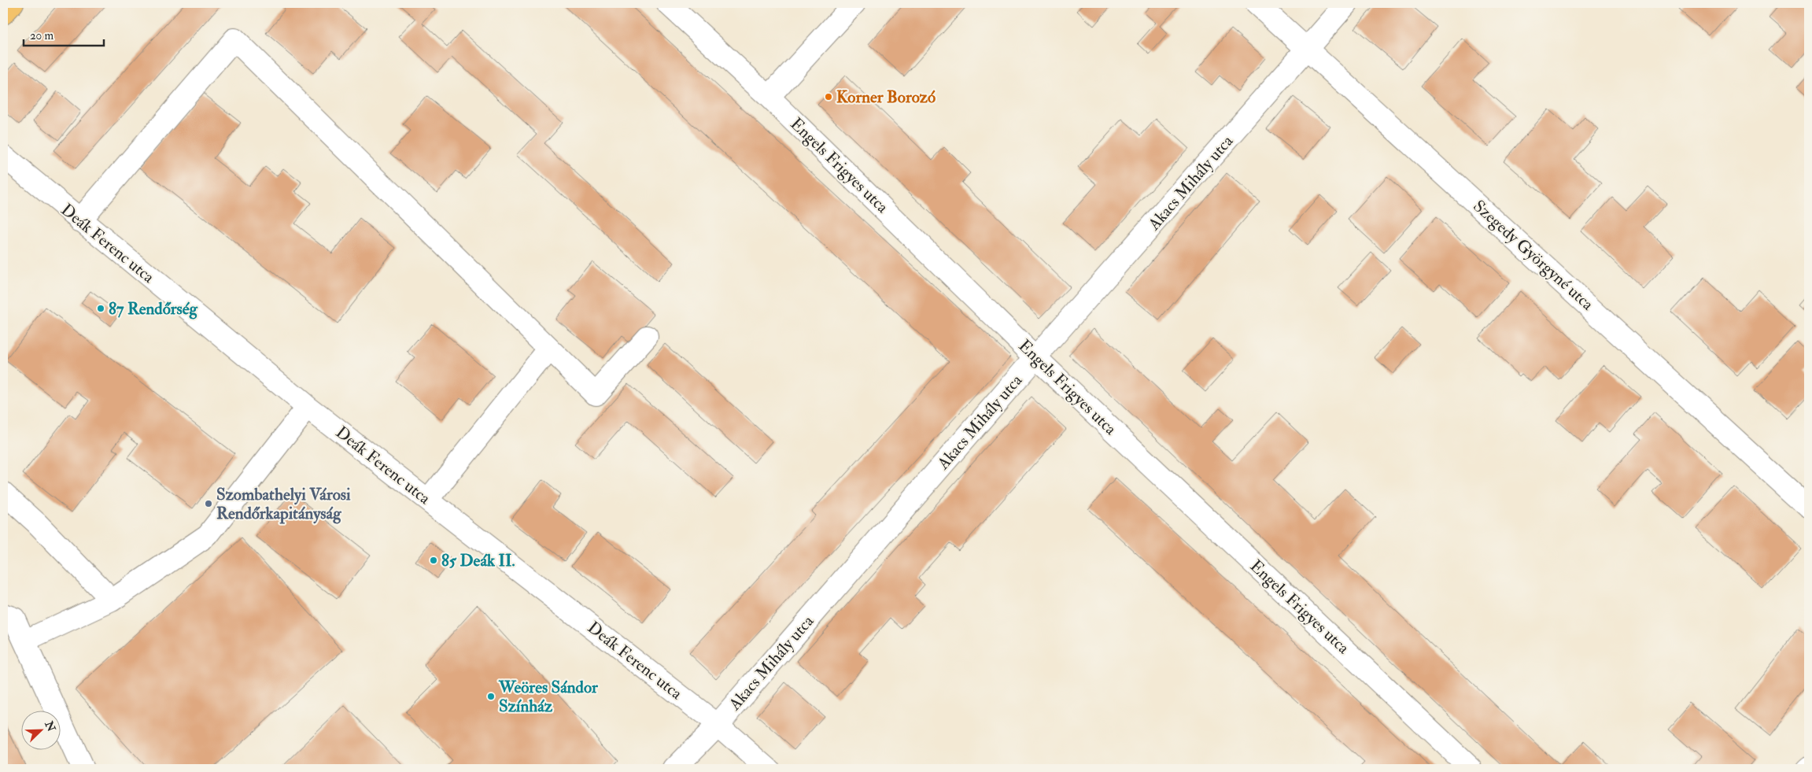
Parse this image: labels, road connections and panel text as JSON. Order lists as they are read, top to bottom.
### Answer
{
  "streets": {
    "street": [
      "Engels Frigyes utca",
      "Akacs Mihály utca",
      "Deák Ferenc utca",
      "Szegedy Györgyné utca"
    ]
  },
  "crossings": [
    ["Engels Frigyes utca", "Akacs Mihály utca"],
    ["Akacs Mihály utca", "Deák Ferenc utca"],
    ["Akacs Mihály utca", "Szegedy Györgyné utca"]
  ],
  "places": [
    "Korner Borozó",
    "87 Rendőrség",
    "Szombathelyi Városi Rendőrkapitányság",
    "85 Deák II.",
    "Weöres Sándor Színház"
  ],
  "scale_bar": "20 m",
  "north": "top right"
}
